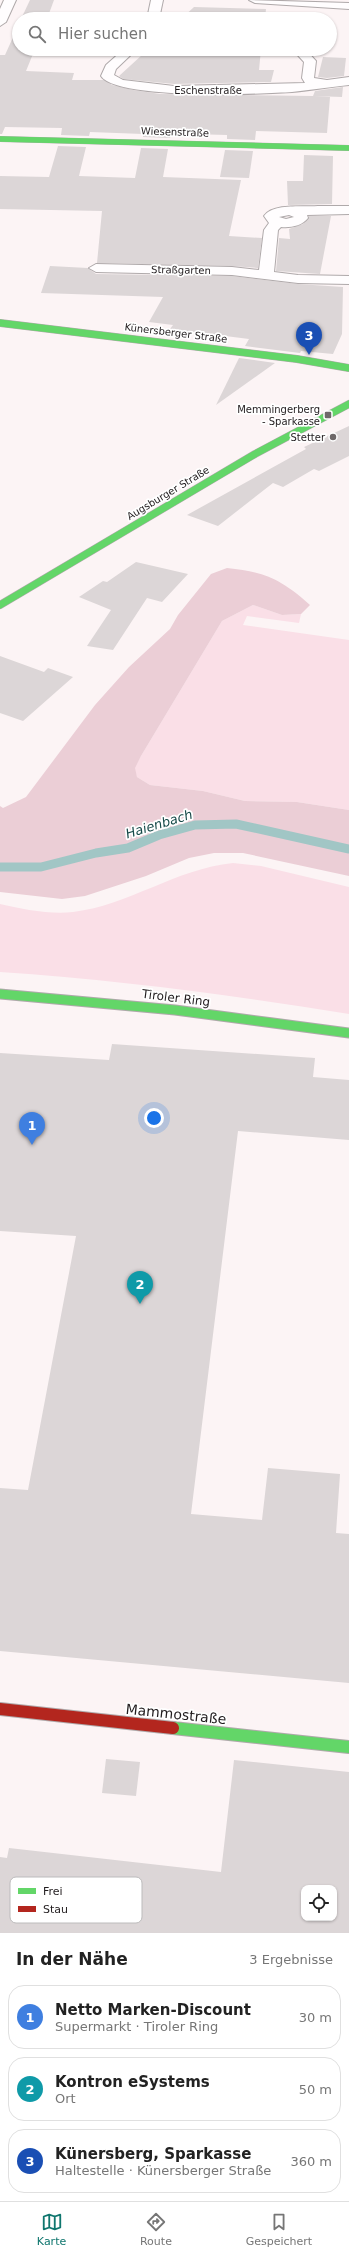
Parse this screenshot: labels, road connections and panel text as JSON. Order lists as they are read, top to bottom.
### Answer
{
  "streets": {
    "street": [
      "Eschenstraße",
      "Wiesenstraße",
      "Straßgarten",
      "Künersberger Straße",
      "Augsburger Straße",
      "Tiroler Ring",
      "Mammostraße"
    ]
  },
  "water": ["Haienbach"],
  "places": {
    "transit": ["Memmingerberg - Sparkasse"],
    "other": ["Stetter"]
  },
  "legend": ["Frei", "Stau"],
  "page": {
    "search": "Hier suchen",
    "pins": ["3", "1", "2"],
    "heading": ["In der Nähe", "3 Ergebnisse"],
    "list": [
      {
        "mark": "1",
        "name": "Netto Marken-Discount",
        "note": "Supermarkt · Tiroler Ring",
        "value": "30 m"
      },
      {
        "mark": "2",
        "name": "Kontron eSystems",
        "note": "Ort",
        "value": "50 m"
      },
      {
        "mark": "3",
        "name": "Künersberg, Sparkasse",
        "note": "Haltestelle · Künersberger Straße",
        "value": "360 m"
      }
    ],
    "nav": ["Karte", "Route", "Gespeichert"]
  }
}
